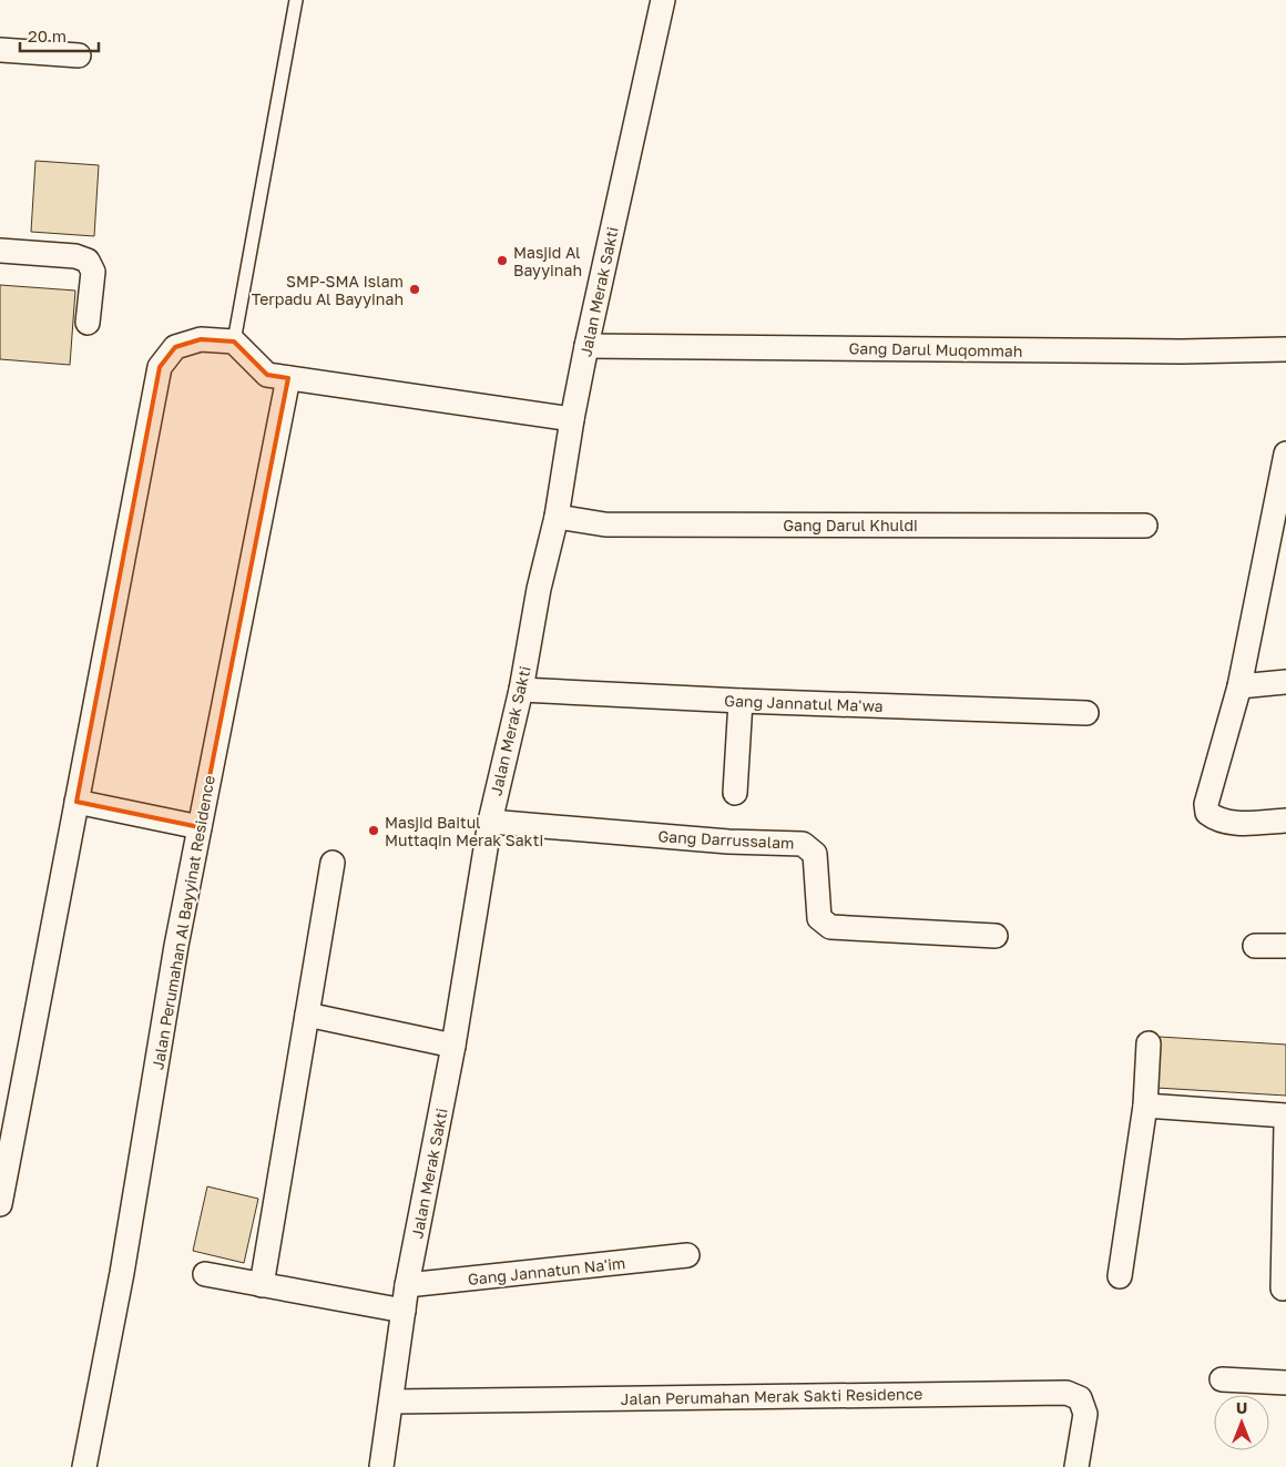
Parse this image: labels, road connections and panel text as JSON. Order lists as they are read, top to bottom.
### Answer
{
  "streets": {
    "street": [
      "Jalan Merak Sakti",
      "Gang Darul Muqommah",
      "Gang Darul Khuldi",
      "Gang Jannatul Ma'wa",
      "Gang Darrussalam",
      "Jalan Perumahan Al Bayyinat Residence",
      "Gang Jannatun Na'im",
      "Jalan Perumahan Merak Sakti Residence"
    ]
  },
  "crossings": [
    ["Jalan Merak Sakti", "Gang Darul Muqommah"],
    ["Jalan Merak Sakti", "Gang Darul Khuldi"],
    ["Jalan Merak Sakti", "Gang Jannatul Ma'wa"],
    ["Jalan Merak Sakti", "Gang Darrussalam"],
    ["Jalan Merak Sakti", "Gang Jannatun Na'im"],
    ["Jalan Merak Sakti", "Jalan Perumahan Merak Sakti Residence"]
  ],
  "places": ["Masjid Al Bayyinah", "SMP-SMA Islam Terpadu Al Bayyinah", "Masjid Baitul Muttaqin Merak Sakti"],
  "scale_bar": "20 m",
  "north": "top"
}
